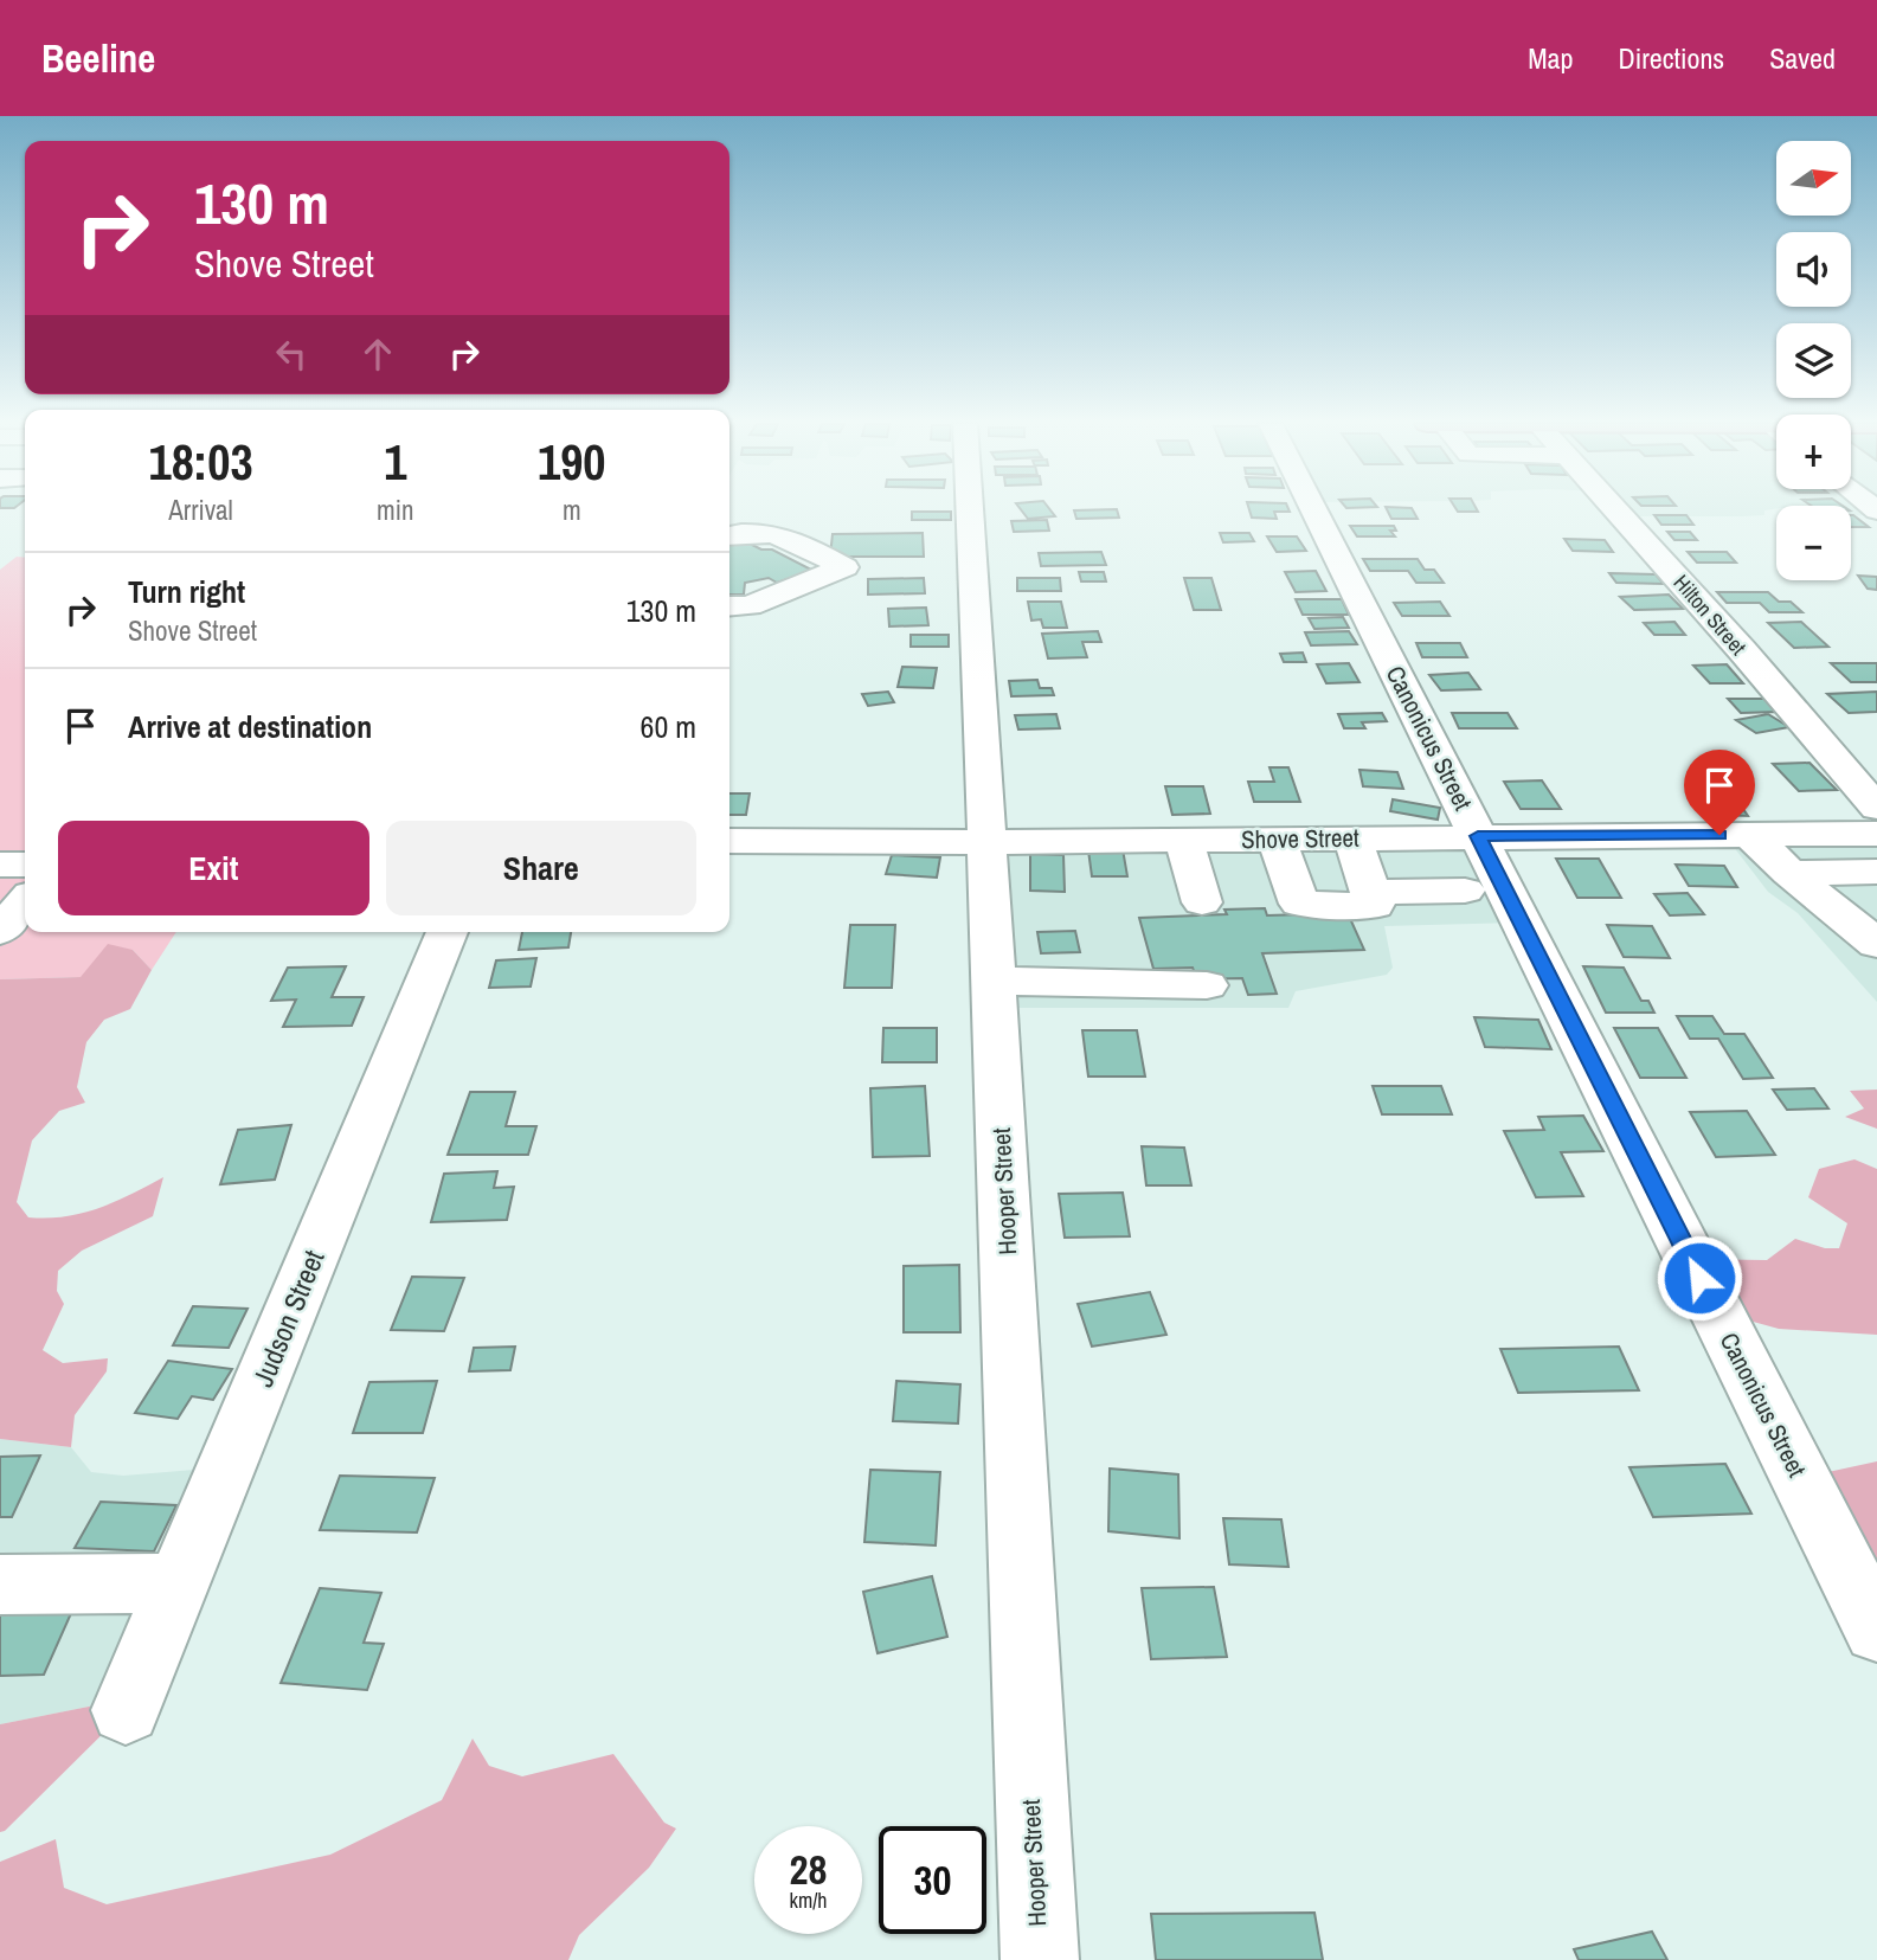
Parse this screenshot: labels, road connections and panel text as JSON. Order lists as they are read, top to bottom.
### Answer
{
  "streets": {
    "street": [
      "Hilton Street",
      "Canonicus Street",
      "Shove Street",
      "Hooper Street",
      "Judson Street"
    ]
  },
  "crossings": [
    ["Canonicus Street", "Shove Street"],
    ["Shove Street", "Hooper Street"]
  ],
  "north": "right",
  "page": {
    "header": "Beeline",
    "nav": ["Map", "Directions", "Saved"],
    "map_buttons": ["+", "−"],
    "turn": ["130 m", "Shove Street"],
    "eta": [
      "18:03",
      "Arrival",
      "1",
      "min",
      "190",
      "m"
    ],
    "list": [
      {
        "name": "Turn right",
        "note": "Shove Street",
        "value": "130 m"
      },
      {
        "name": "Arrive at destination",
        "value": "60 m"
      }
    ],
    "buttons": ["Exit", "Share"],
    "speed": "28 km/h",
    "limit": "30"
  }
}
